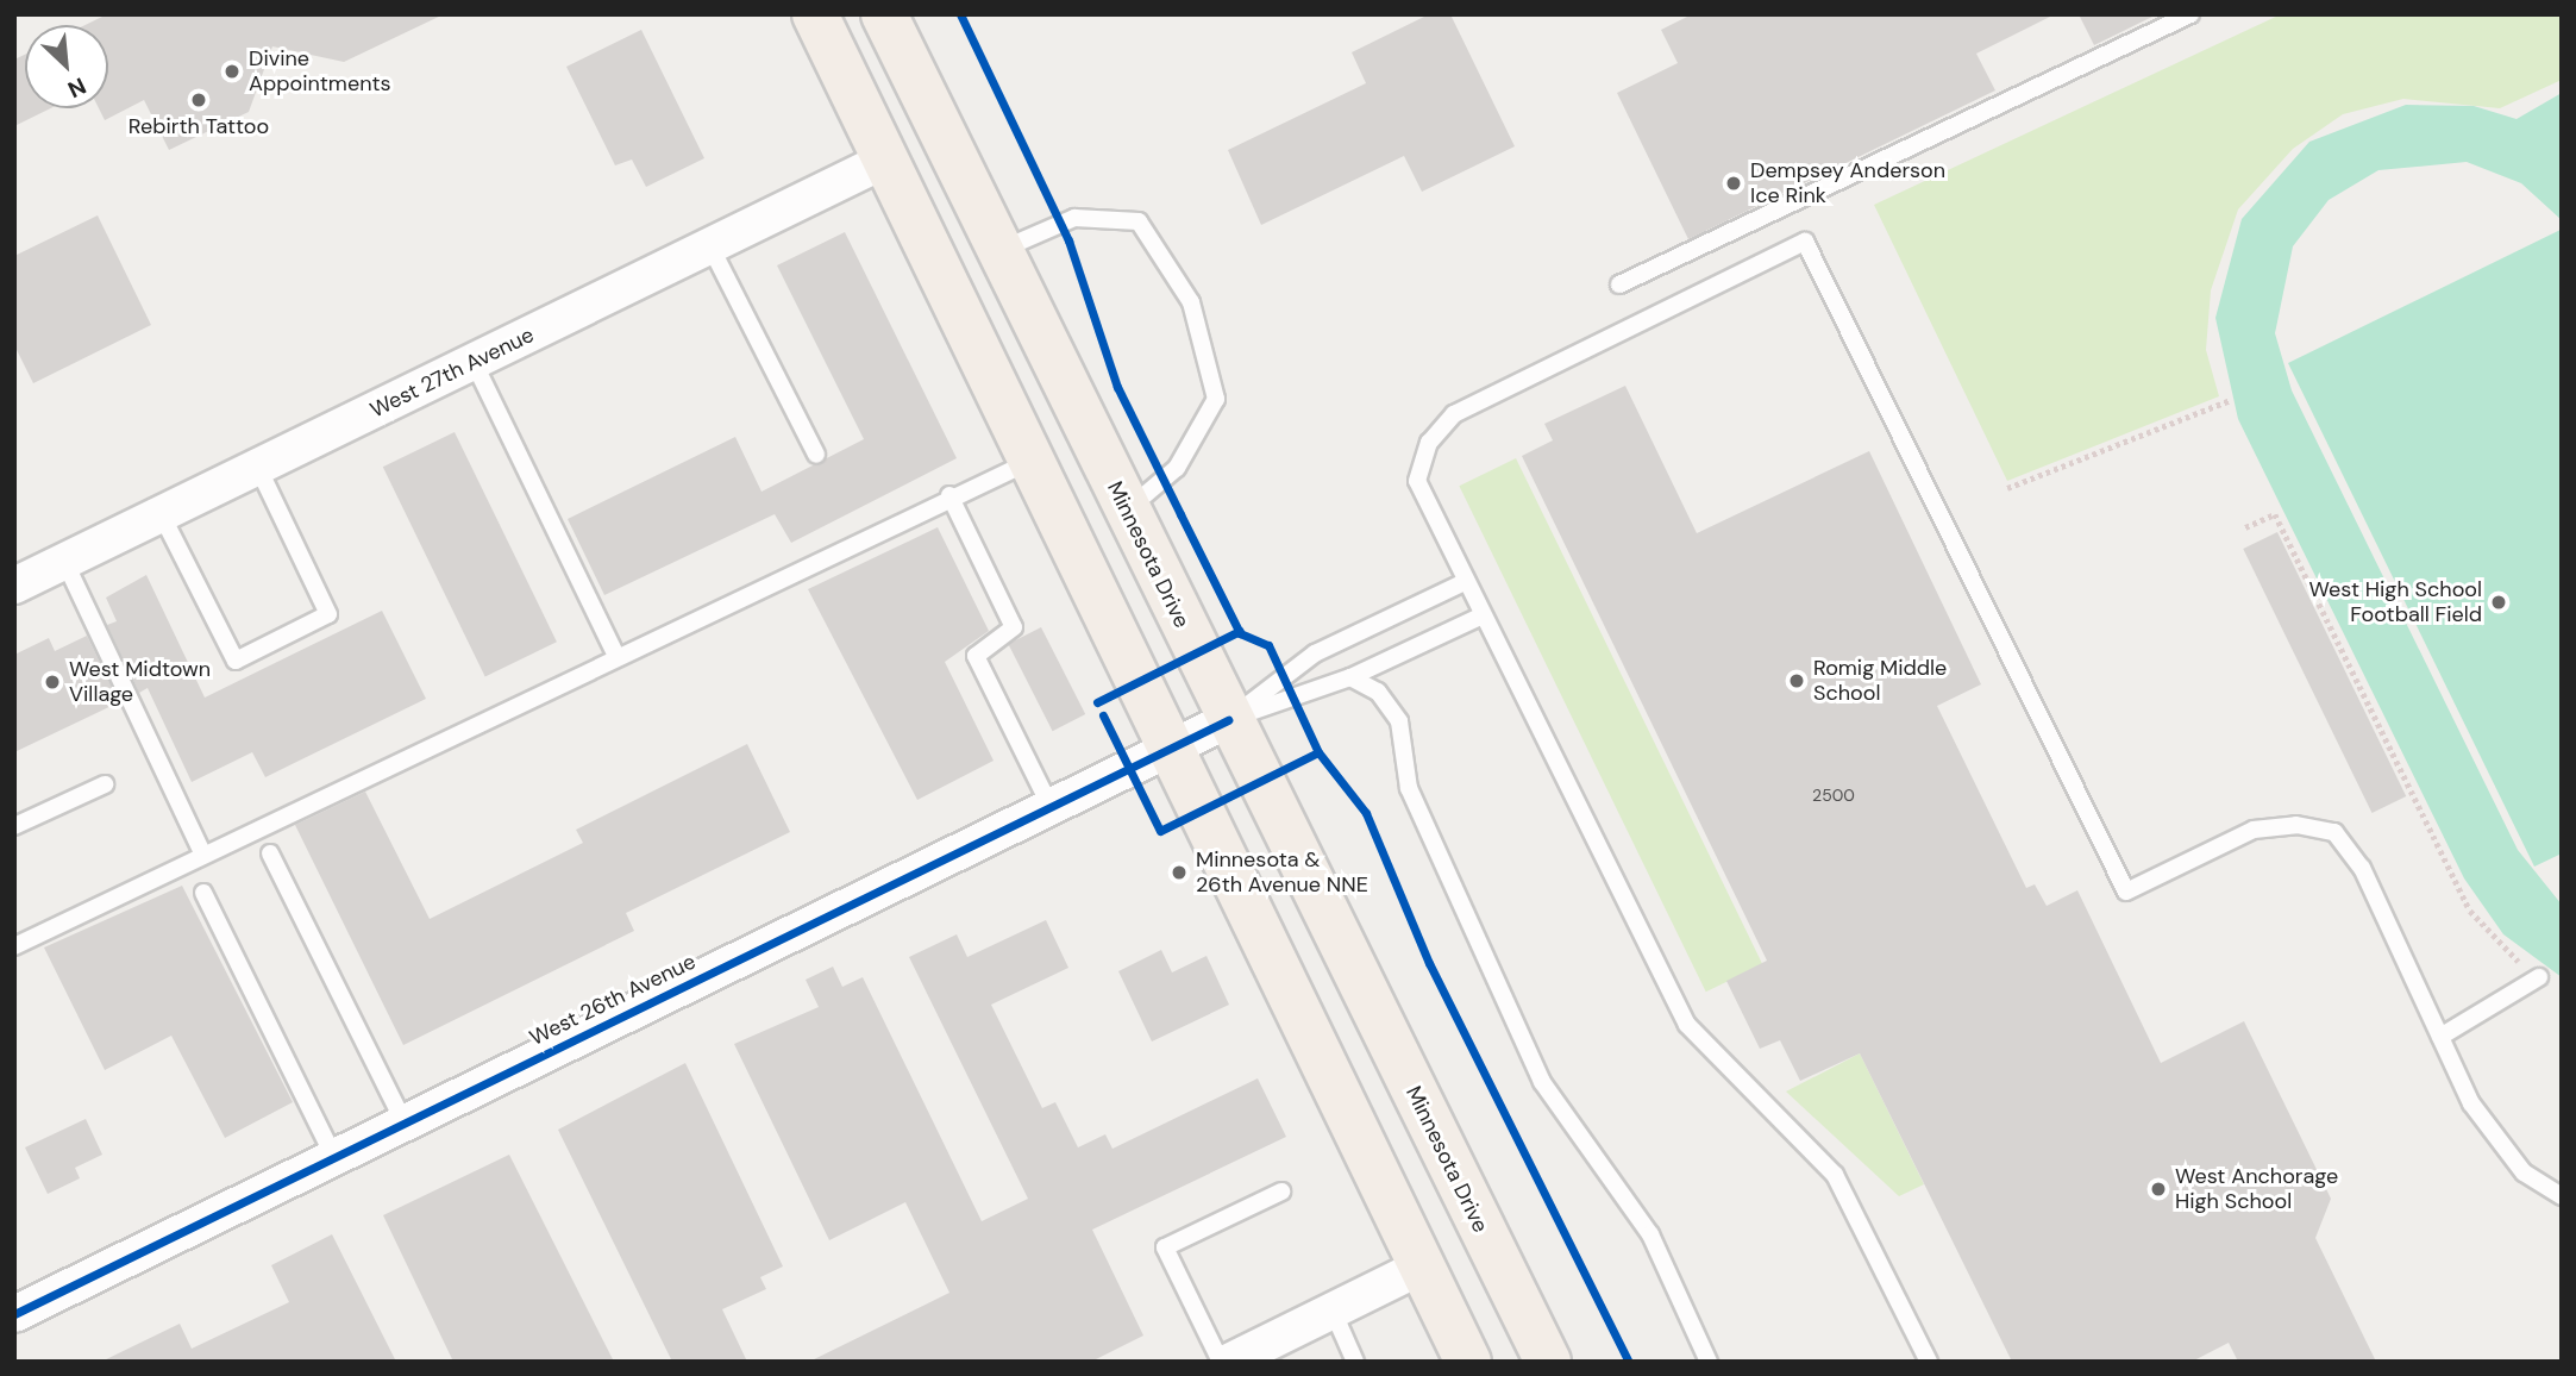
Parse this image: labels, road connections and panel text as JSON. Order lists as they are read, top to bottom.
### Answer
{
  "streets": {
    "main road": ["Minnesota Drive"],
    "street": ["West 27th Avenue", "West 26th Avenue"]
  },
  "crossings": [
    ["Minnesota Drive", "West 26th Avenue"]
  ],
  "places": [
    "Divine Appointments",
    "Rebirth Tattoo",
    "Dempsey Anderson Ice Rink",
    "West High School Football Field",
    "Romig Middle School",
    "West Midtown Village",
    "Minnesota & 26th Avenue NNE",
    "West Anchorage High School"
  ],
  "house_numbers": ["2500"],
  "north": "bottom right"
}
